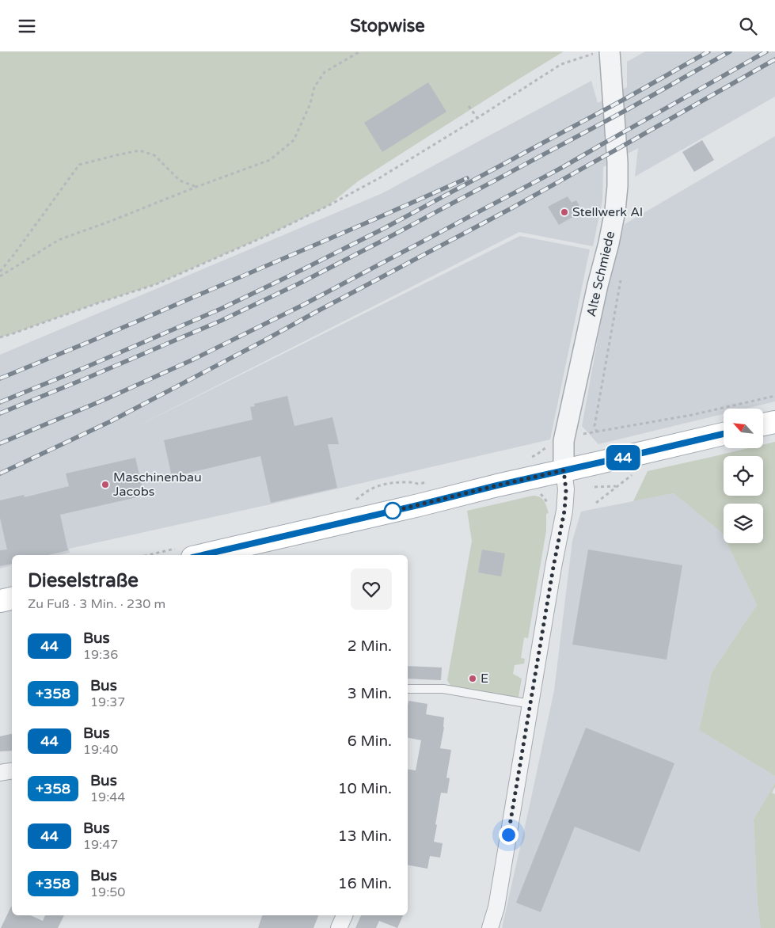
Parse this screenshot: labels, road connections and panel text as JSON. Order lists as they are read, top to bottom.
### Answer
{
  "streets": {
    "street": ["Alte Schmiede"]
  },
  "places": ["Stellwerk Al", "Maschinenbau Jacobs", "E"],
  "lines": ["bus line 44"],
  "north": "top left",
  "page": {
    "header": "Stopwise",
    "on_map": "44",
    "heading": ["Dieselstraße", "Zu Fuß · 3 Min. · 230 m"],
    "list": [
      {
        "mark": "44",
        "name": "Bus",
        "note": "19:36",
        "value": "2 Min."
      },
      {
        "mark": "+358",
        "name": "Bus",
        "note": "19:37",
        "value": "3 Min."
      },
      {
        "mark": "44",
        "name": "Bus",
        "note": "19:40",
        "value": "6 Min."
      },
      {
        "mark": "+358",
        "name": "Bus",
        "note": "19:44",
        "value": "10 Min."
      },
      {
        "mark": "44",
        "name": "Bus",
        "note": "19:47",
        "value": "13 Min."
      },
      {
        "mark": "+358",
        "name": "Bus",
        "note": "19:50",
        "value": "16 Min."
      }
    ]
  }
}
